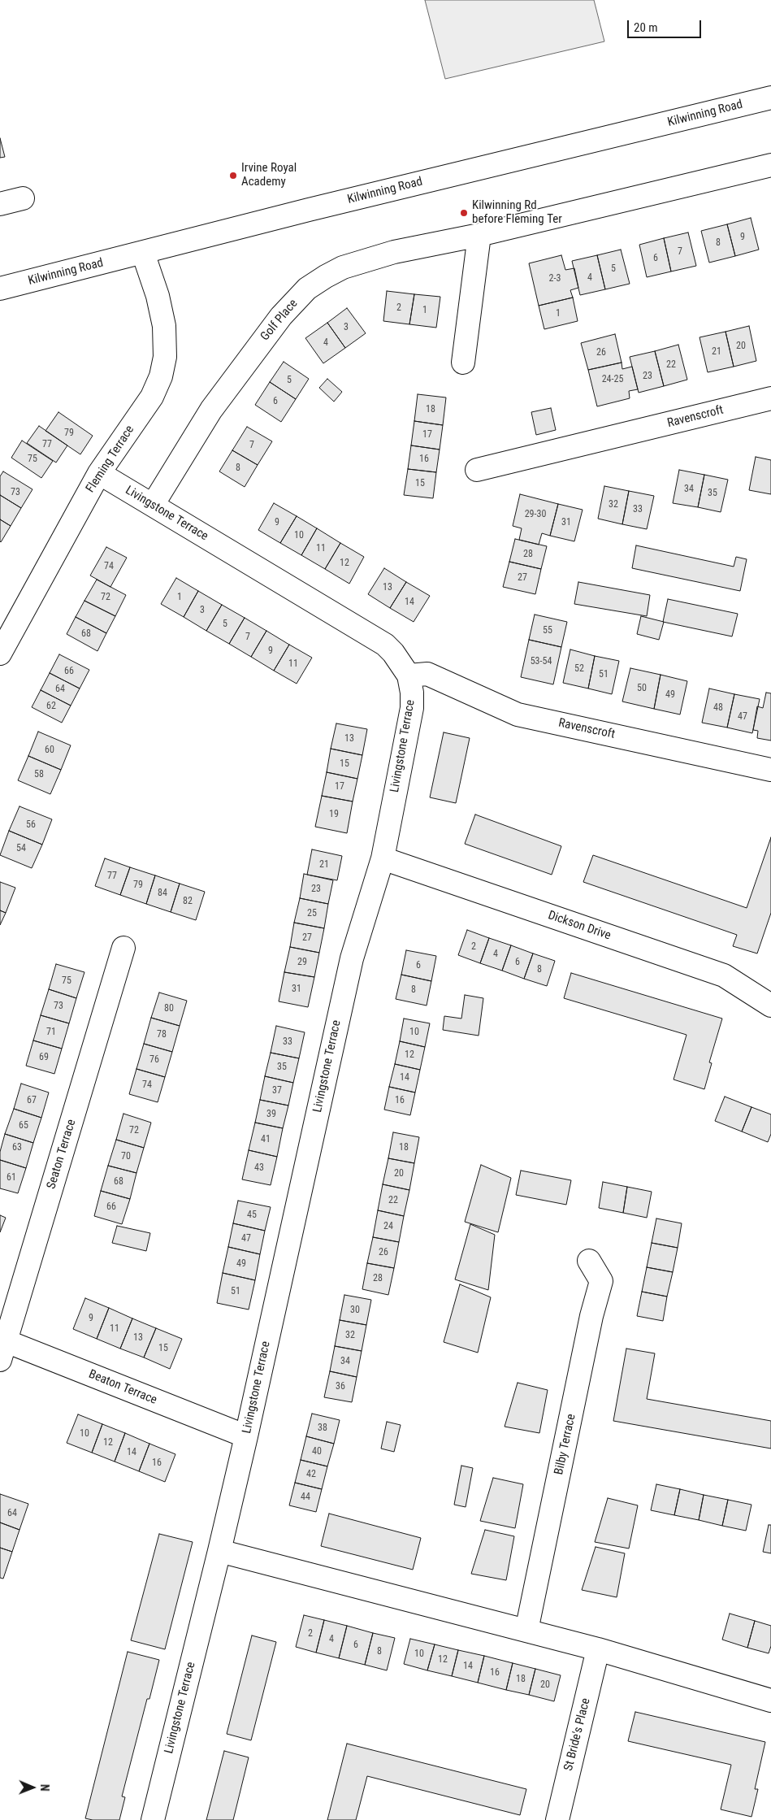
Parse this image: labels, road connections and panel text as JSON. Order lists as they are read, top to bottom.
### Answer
{
  "streets": {
    "street": [
      "Kilwinning Road",
      "Golf Place",
      "Ravenscroft",
      "Fleming Terrace",
      "Livingstone Terrace",
      "Dickson Drive",
      "Seaton Terrace",
      "Beaton Terrace",
      "Bilby Terrace",
      "St Bride's Place"
    ]
  },
  "crossings": [
    ["Kilwinning Road", "Fleming Terrace"],
    ["Golf Place", "Livingstone Terrace"],
    ["Ravenscroft", "Livingstone Terrace"],
    ["Fleming Terrace", "Livingstone Terrace"],
    ["Livingstone Terrace", "Dickson Drive"],
    ["Livingstone Terrace", "Beaton Terrace"],
    ["Seaton Terrace", "Beaton Terrace"]
  ],
  "places": ["Irvine Royal Academy", "Kilwinning Rd before Fleming Ter"],
  "house_numbers": [
    "9",
    "8",
    "7",
    "6",
    "5",
    "4",
    "2-3",
    "2",
    "1",
    "1",
    "3",
    "4",
    "20",
    "21",
    "26",
    "22",
    "23",
    "24-25",
    "5",
    "6",
    "18",
    "79",
    "17",
    "77",
    "7",
    "75",
    "16",
    "8",
    "15",
    "34",
    "73",
    "35",
    "32",
    "33",
    "29-30",
    "9",
    "31",
    "10",
    "11",
    "28",
    "12",
    "74",
    "27",
    "13",
    "72",
    "1",
    "14",
    "3",
    "5",
    "55",
    "68",
    "7",
    "9",
    "53-54",
    "11",
    "52",
    "66",
    "51",
    "50",
    "64",
    "49",
    "62",
    "48",
    "47",
    "13",
    "60",
    "15",
    "58",
    "17",
    "19",
    "56",
    "54",
    "21",
    "77",
    "79",
    "23",
    "84",
    "82",
    "25",
    "27",
    "2",
    "4",
    "29",
    "6",
    "6",
    "8",
    "75",
    "31",
    "8",
    "73",
    "80",
    "71",
    "10",
    "78",
    "33",
    "12",
    "69",
    "76",
    "35",
    "14",
    "74",
    "37",
    "67",
    "16",
    "39",
    "65",
    "72",
    "41",
    "63",
    "18",
    "70",
    "43",
    "20",
    "61",
    "68",
    "22",
    "66",
    "45",
    "24",
    "47",
    "26",
    "49",
    "28",
    "51",
    "30",
    "9",
    "11",
    "32",
    "13",
    "15",
    "34",
    "36",
    "38",
    "10",
    "12",
    "40",
    "14",
    "16",
    "42",
    "44",
    "64",
    "2",
    "4",
    "6",
    "8",
    "10",
    "12",
    "14",
    "16",
    "18",
    "20"
  ],
  "scale_bar": "20 m",
  "north": "right"
}
